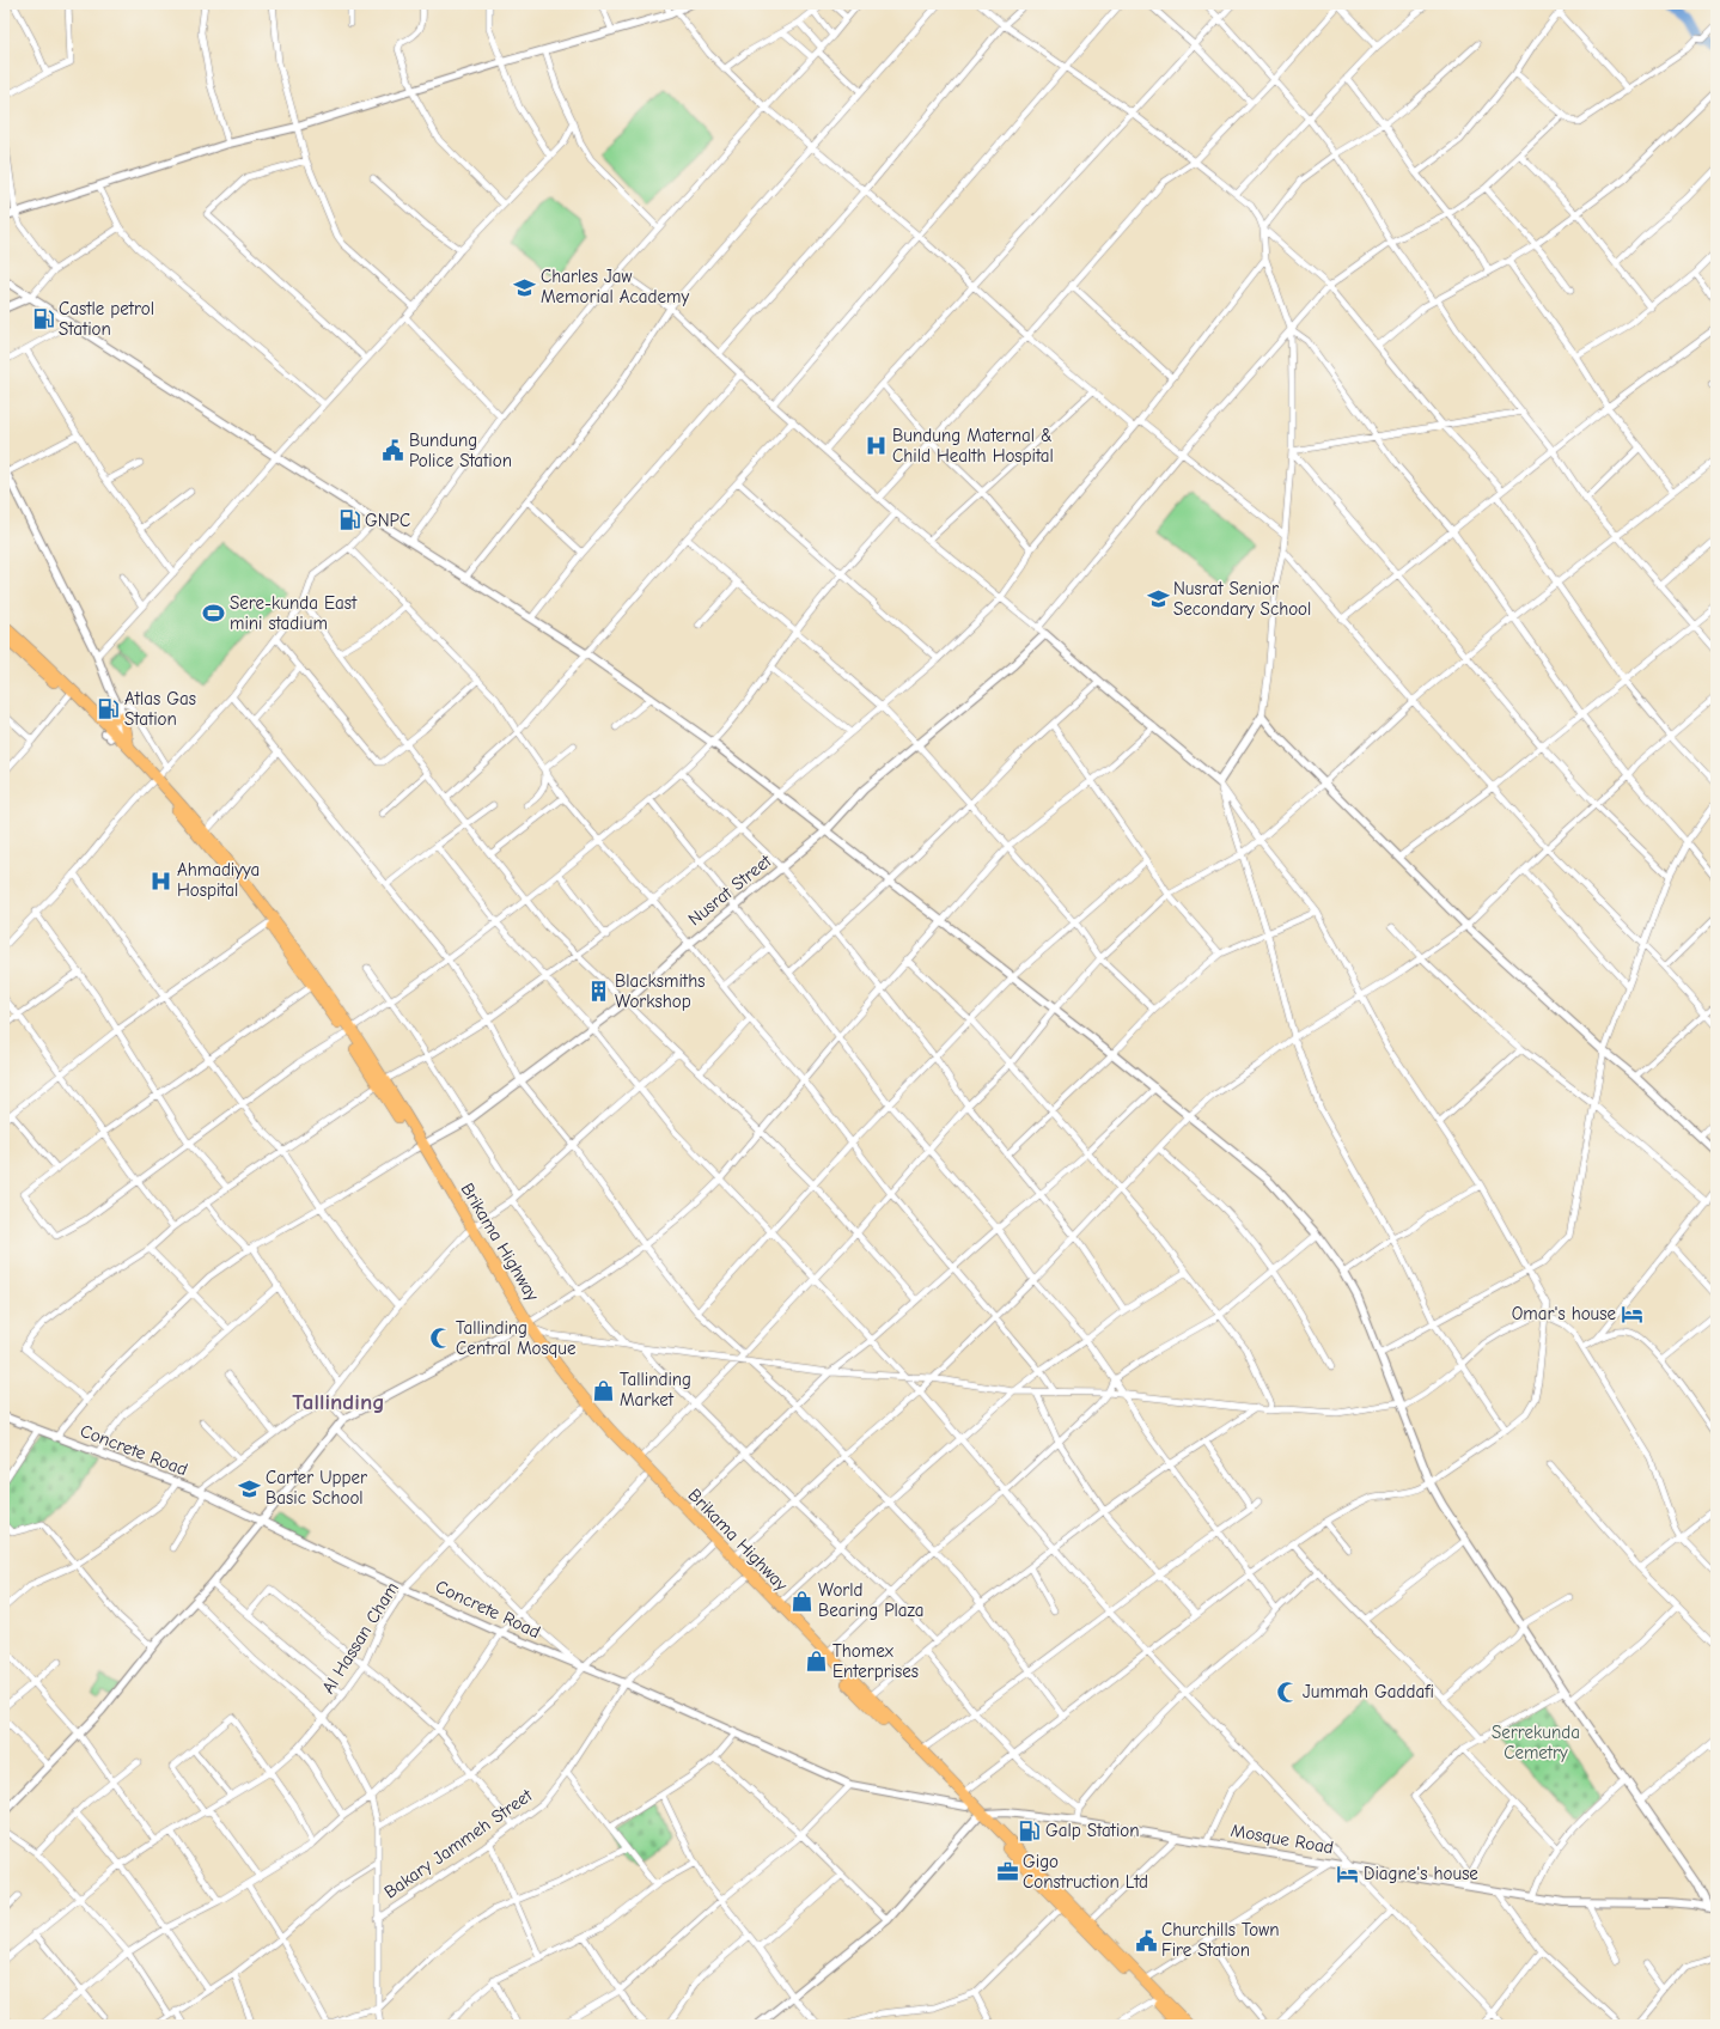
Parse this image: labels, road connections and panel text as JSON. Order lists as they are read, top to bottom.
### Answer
{
  "streets": {
    "highway": ["Brikama Highway"],
    "street": [
      "Nusrat Street",
      "Concrete Road",
      "Al Hassan Cham",
      "Mosque Road",
      "Bakary Jammeh Street"
    ]
  },
  "crossings": [
    ["Nusrat Street", "Brikama Highway"],
    ["Brikama Highway", "Concrete Road"],
    ["Brikama Highway", "Al Hassan Cham"],
    ["Brikama Highway", "Mosque Road"],
    ["Brikama Highway", "Bakary Jammeh Street"],
    ["Concrete Road", "Al Hassan Cham"],
    ["Concrete Road", "Bakary Jammeh Street"]
  ],
  "districts": ["Tallinding"],
  "parks": ["Serrekunda Cemetry"],
  "places": {
    "school or university": ["Charles Jaw Memorial Academy", "Nusrat Senior Secondary School", "Carter Upper Basic School"],
    "fuel station": [
      "Castle petrol Station",
      "GNPC",
      "Atlas Gas Station",
      "Galp Station"
    ],
    "hospital": ["Bundung Maternal & Child Health Hospital", "Ahmadiyya Hospital"],
    "public building": ["Bundung Police Station", "Churchills Town Fire Station"],
    "sports": ["Sere-kunda East mini stadium"],
    "building": ["Blacksmiths Workshop"],
    "hotel": ["Omar's house", "Diagne's house"],
    "mosque": ["Tallinding Central Mosque", "Jummah Gaddafi"],
    "shop": ["Tallinding Market", "World Bearing Plaza", "Thomex Enterprises"],
    "office": ["Gigo Construction Ltd"]
  }
}
